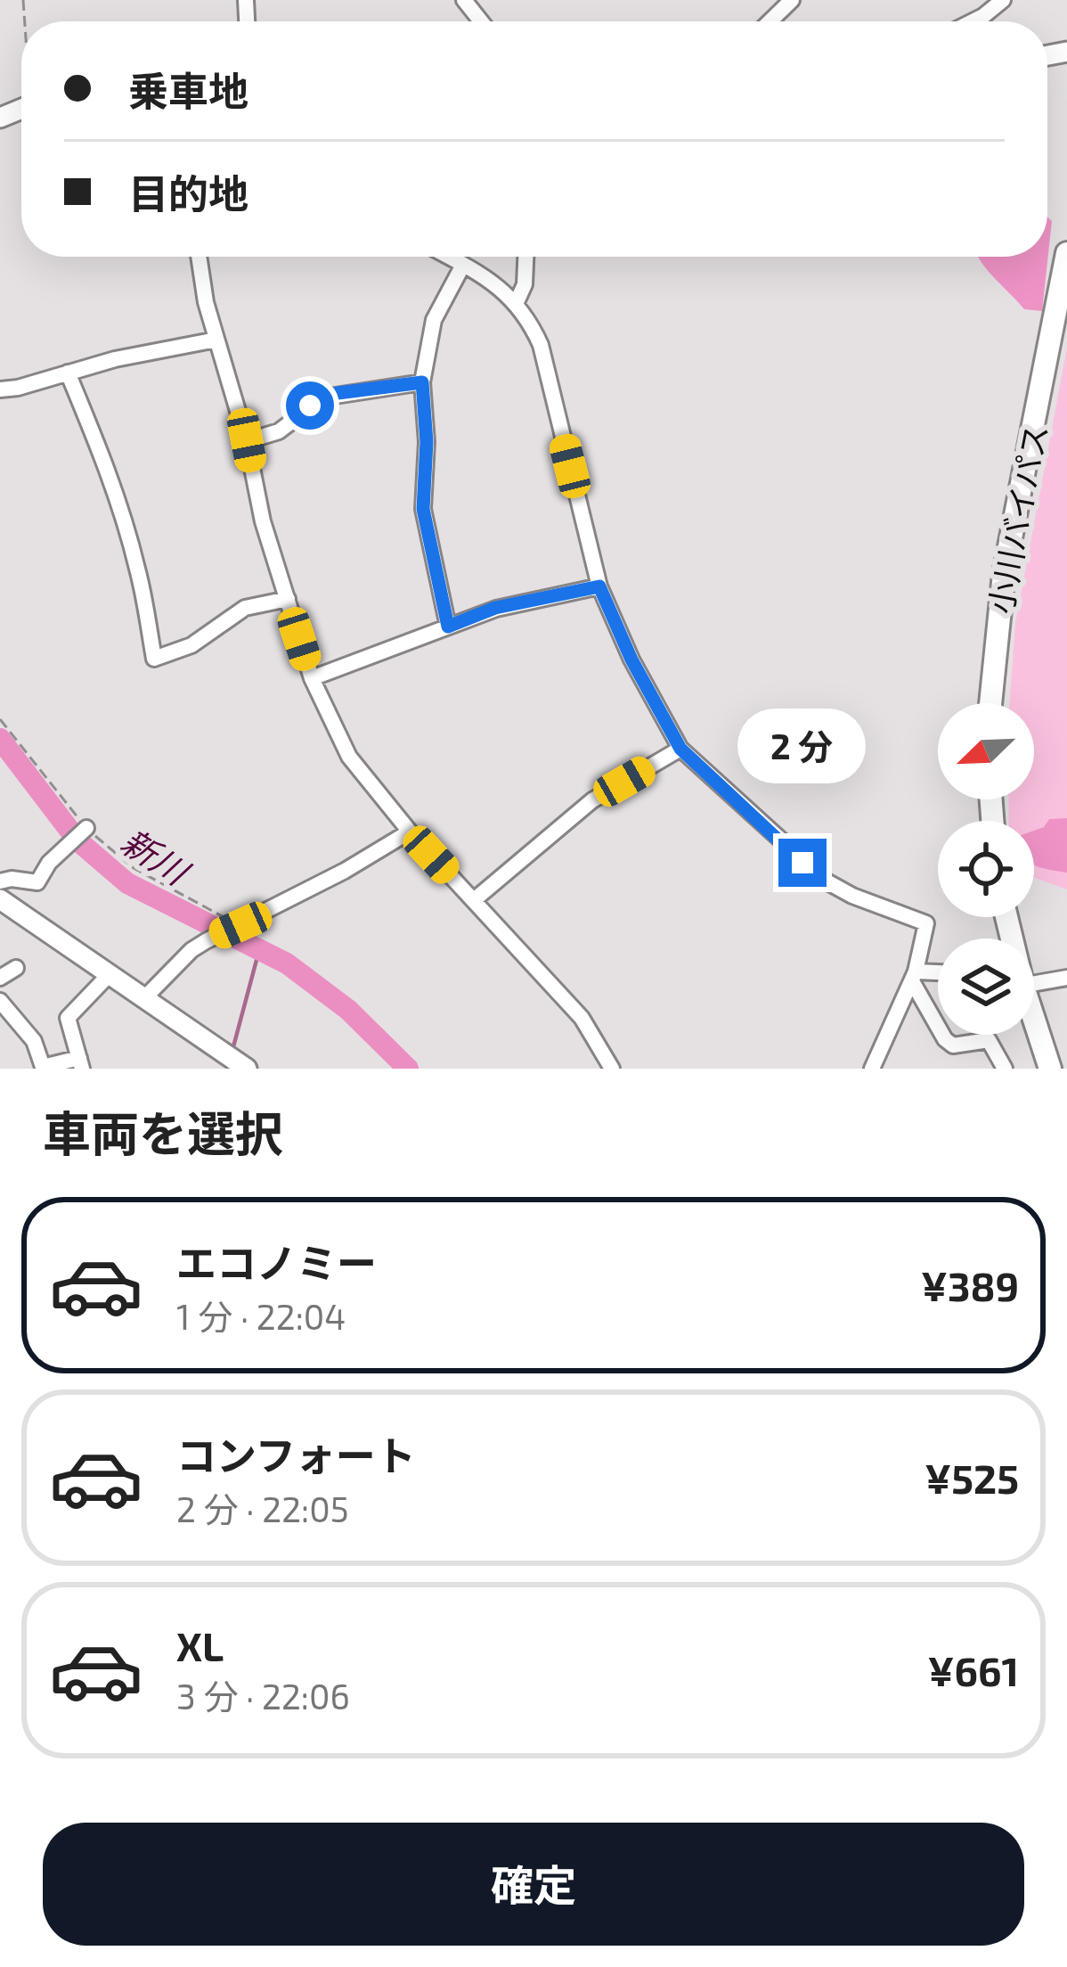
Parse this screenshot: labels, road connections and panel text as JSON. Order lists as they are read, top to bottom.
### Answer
{
  "streets": {
    "highway": ["小川バイパス"]
  },
  "water": ["新川"],
  "north": "bottom left",
  "page": {
    "banner": ["乗車地", "目的地"],
    "bubble": "2 分",
    "heading": "車両を選択",
    "list": [
      {
        "name": "エコノミー",
        "note": "1 分 · 22:04",
        "value": "¥389"
      },
      {
        "name": "コンフォート",
        "note": "2 分 · 22:05",
        "value": "¥525"
      },
      {
        "name": "XL",
        "note": "3 分 · 22:06",
        "value": "¥661"
      }
    ],
    "buttons": "確定"
  }
}
